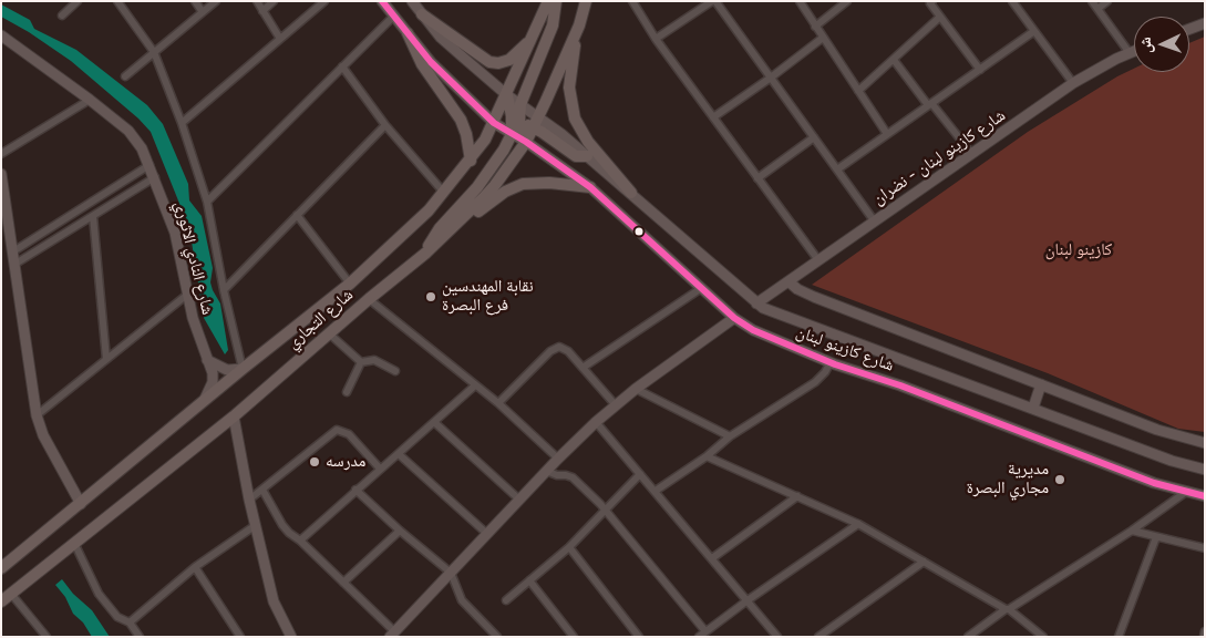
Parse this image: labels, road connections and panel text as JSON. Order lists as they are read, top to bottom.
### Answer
{
  "streets": {
    "main road": ["شارع التجاري"],
    "street": ["شارع كازينو لبنان - نضران", "شارع النادي الاثوري", "شارع كازينو لبنان"]
  },
  "crossings": [
    ["شارع كازينو لبنان - نضران", "شارع كازينو لبنان"],
    ["شارع النادي الاثوري", "شارع التجاري"],
    ["شارع التجاري", "شارع كازينو لبنان"]
  ],
  "parks": ["كازينو لبنان"],
  "places": ["نقابة المهندسين فرع البصرة", "مدرسه", "مديرية مجاري البصرة"],
  "north": "left"
}
